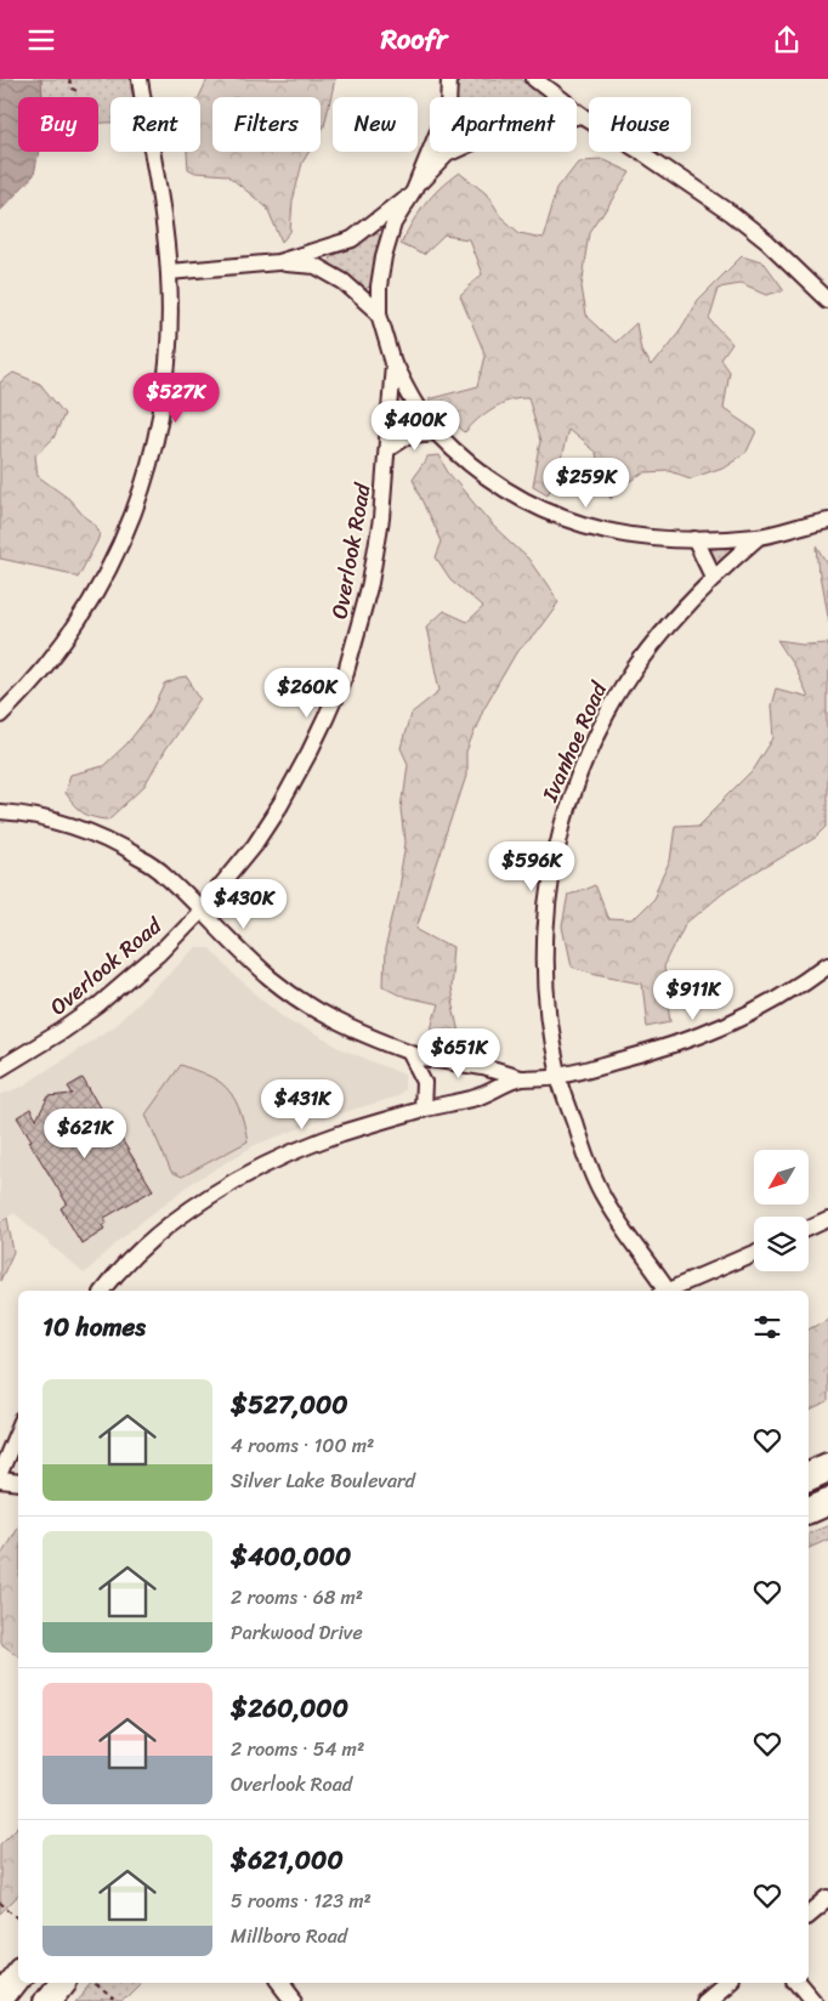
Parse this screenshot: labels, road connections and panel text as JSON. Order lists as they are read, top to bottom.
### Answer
{
  "streets": {
    "street": ["Overlook Road", "Ivanhoe Road"]
  },
  "north": "bottom left",
  "page": {
    "header": "Roofr",
    "chip": [
      "Buy",
      "Rent",
      "Filters",
      "New",
      "Apartment",
      "House"
    ],
    "price": [
      "$527K",
      "$400K",
      "$259K",
      "$260K",
      "$596K",
      "$430K",
      "$911K",
      "$651K",
      "$431K",
      "$621K"
    ],
    "heading": "10 homes",
    "list": [
      {
        "name": "$527,000",
        "note": "4 rooms · 100 m² · Silver Lake Boulevard"
      },
      {
        "name": "$400,000",
        "note": "2 rooms · 68 m² · Parkwood Drive"
      },
      {
        "name": "$260,000",
        "note": "2 rooms · 54 m² · Overlook Road"
      },
      {
        "name": "$621,000",
        "note": "5 rooms · 123 m² · Millboro Road"
      }
    ]
  }
}
